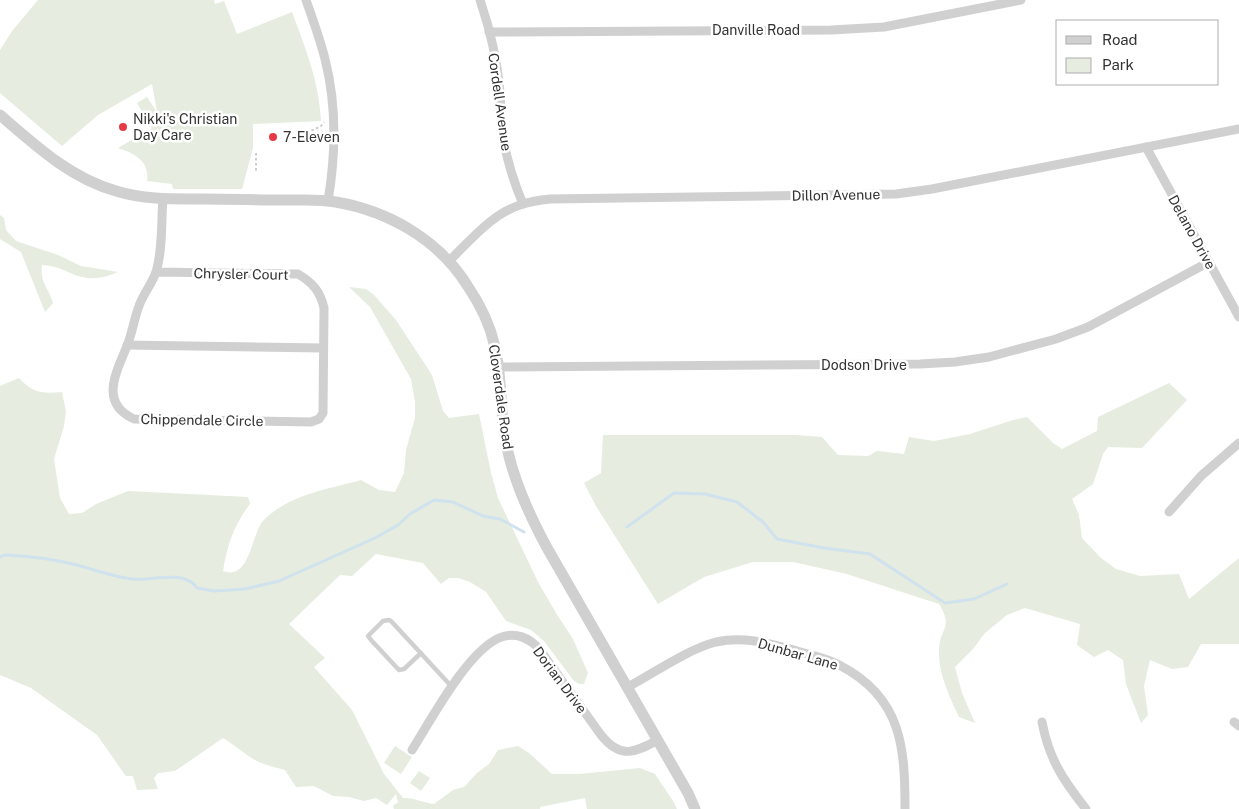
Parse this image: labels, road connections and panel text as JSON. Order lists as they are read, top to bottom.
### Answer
{
  "streets": {
    "street": [
      "Danville Road",
      "Cordell Avenue",
      "Dillon Avenue",
      "Delano Drive",
      "Chrysler Court",
      "Dodson Drive",
      "Cloverdale Road",
      "Chippendale Circle",
      "Dunbar Lane",
      "Dorian Drive"
    ]
  },
  "crossings": [
    ["Danville Road", "Cordell Avenue"],
    ["Cordell Avenue", "Dillon Avenue"],
    ["Dillon Avenue", "Delano Drive"],
    ["Dillon Avenue", "Cloverdale Road"],
    ["Delano Drive", "Dodson Drive"],
    ["Chrysler Court", "Chippendale Circle"],
    ["Dodson Drive", "Cloverdale Road"],
    ["Cloverdale Road", "Chippendale Circle"],
    ["Cloverdale Road", "Dunbar Lane"],
    ["Cloverdale Road", "Dorian Drive"]
  ],
  "places": ["Nikki's Christian Day Care", "7-Eleven"],
  "legend": ["Road", "Park"]
}
